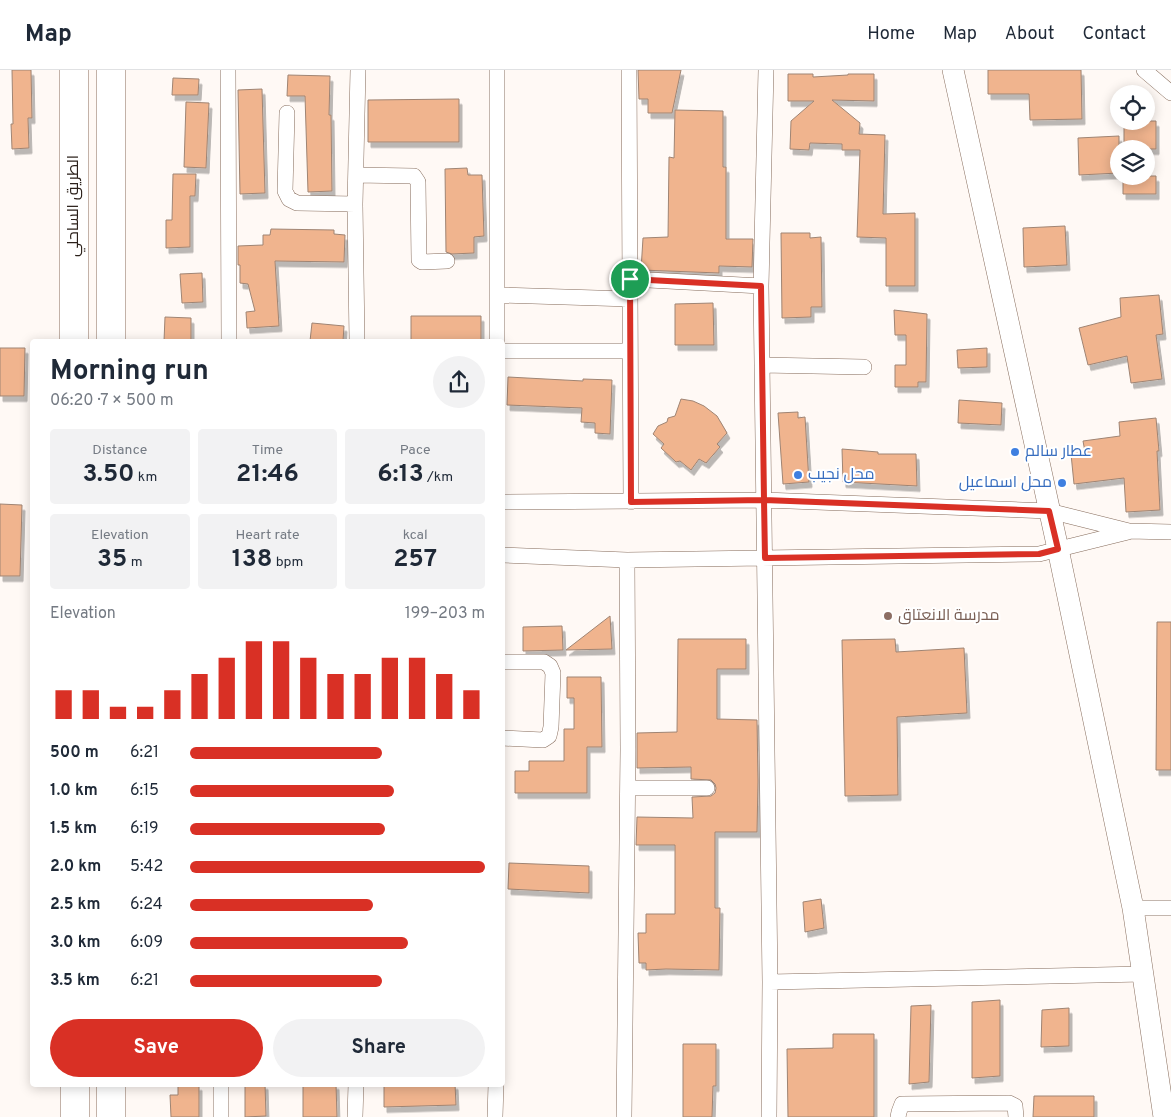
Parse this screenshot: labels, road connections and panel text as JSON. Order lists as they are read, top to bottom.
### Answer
{
  "streets": {
    "highway": ["الطريق الساحلي"]
  },
  "places": [
    "عطار سالم",
    "محل نجيب",
    "محل اسماعيل",
    "مدرسة الانعتاق"
  ],
  "page": {
    "header": "Map",
    "nav": [
      "Home",
      "Map",
      "About",
      "Contact"
    ],
    "heading": ["Morning run", "06:20 · 7 × 500 m"],
    "stats": [
      ["Distance", "3.50 km"],
      ["Time", "21:46"],
      ["Pace", "6:13 /km"],
      ["Elevation", "35 m"],
      ["Heart rate", "138 bpm"],
      ["kcal", "257"]
    ],
    "chart": ["Elevation", "199–203 m"],
    "list": [
      {
        "name": "500 m",
        "note": "6:21"
      },
      {
        "name": "1.0 km",
        "note": "6:15"
      },
      {
        "name": "1.5 km",
        "note": "6:19"
      },
      {
        "name": "2.0 km",
        "note": "5:42"
      },
      {
        "name": "2.5 km",
        "note": "6:24"
      },
      {
        "name": "3.0 km",
        "note": "6:09"
      },
      {
        "name": "3.5 km",
        "note": "6:21"
      }
    ],
    "buttons": ["Save", "Share"]
  }
}
